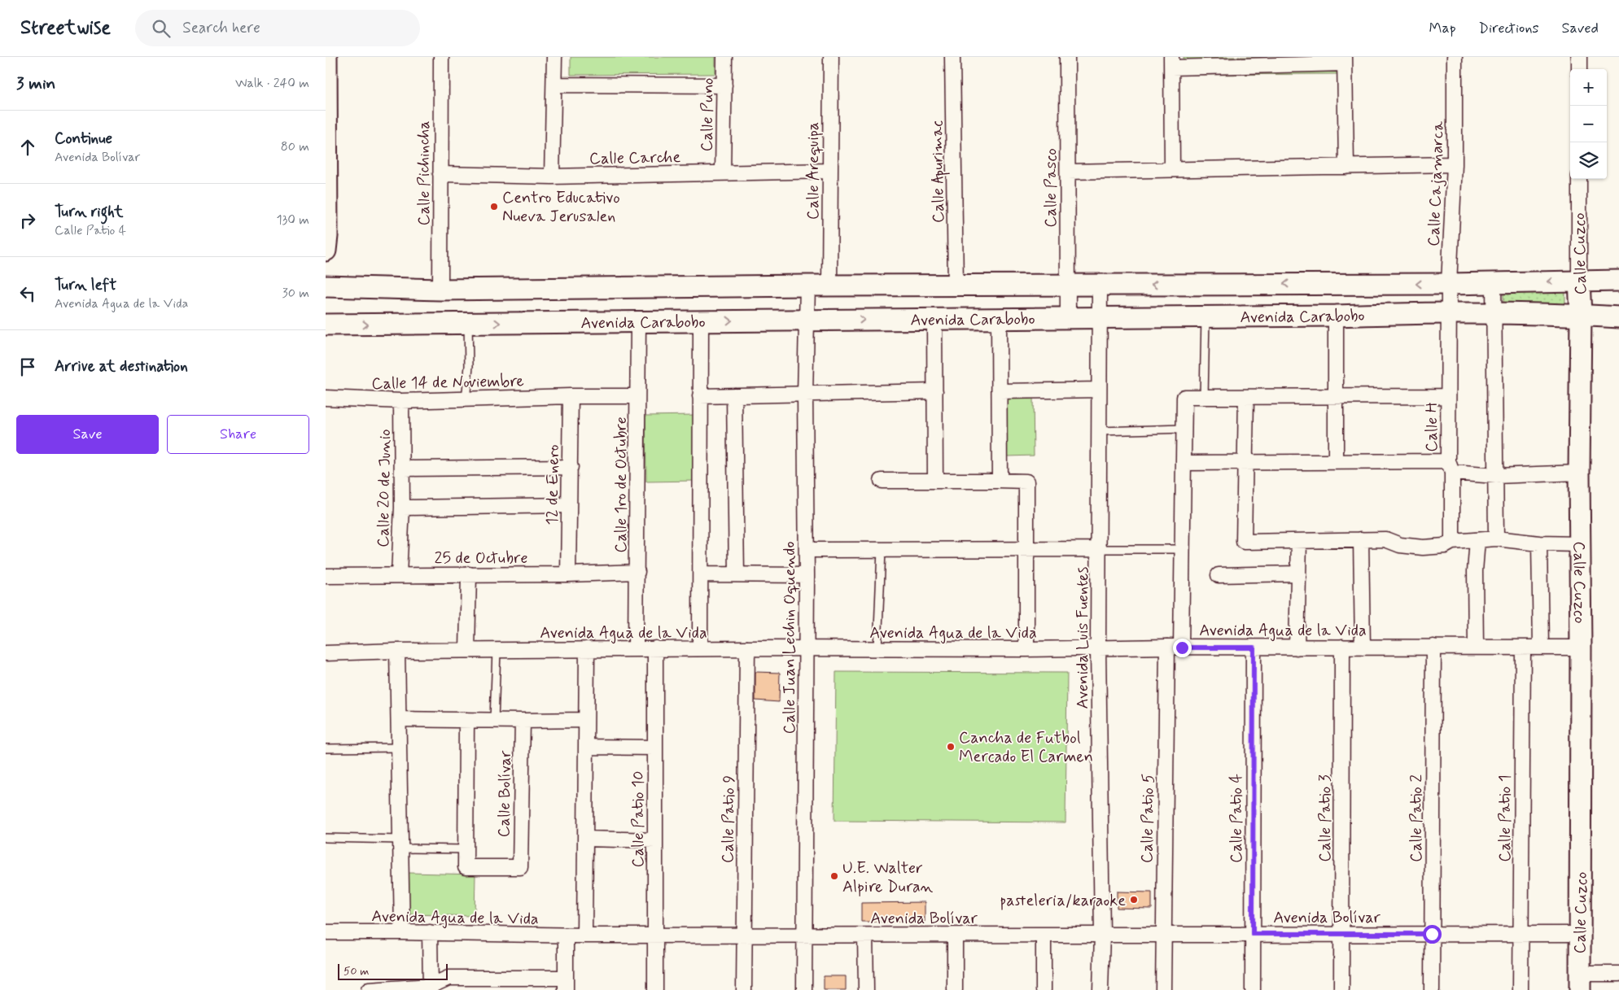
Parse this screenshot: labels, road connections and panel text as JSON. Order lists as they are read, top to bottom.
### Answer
{
  "streets": {
    "street": [
      "Calle Puno",
      "Calle Carche",
      "Calle Arequipa",
      "Calle Apurimac",
      "Calle Pichincha",
      "Calle Cajamarca",
      "Calle Pasco",
      "Calle Cuzco",
      "Avenida Carabobo",
      "Calle 14 de Noviembre",
      "Calle H",
      "12 de Enero",
      "Calle 1ro de Octubre",
      "Calle 20 de Junio",
      "25 de Octubre",
      "Avenida Agua de la Vida",
      "Calle Juan Lechin Oquendo",
      "Avenida Luis Fuentes",
      "Calle Bolívar",
      "Calle Patio 5",
      "Calle Patio 4",
      "Calle Patio 3",
      "Calle Patio 2",
      "Calle Patio 1",
      "Calle Patio 10",
      "Calle Patio 9",
      "Avenida Bolívar"
    ]
  },
  "crossings": [
    ["Calle Puno", "Calle Carche"],
    ["Calle Carche", "Calle Arequipa"],
    ["Calle Carche", "Calle Pichincha"],
    ["Calle Arequipa", "Avenida Carabobo"],
    ["Calle Apurimac", "Avenida Carabobo"],
    ["Calle Pichincha", "Avenida Carabobo"],
    ["Calle Cajamarca", "Avenida Carabobo"],
    ["Calle Cajamarca", "Calle H"],
    ["Calle Pasco", "Avenida Carabobo"],
    ["Calle Cuzco", "Avenida Carabobo"],
    ["Calle Cuzco", "Avenida Agua de la Vida"],
    ["Calle Cuzco", "Avenida Bolívar"],
    ["Avenida Carabobo", "Calle H"],
    ["Avenida Carabobo", "Calle 1ro de Octubre"],
    ["Avenida Carabobo", "Calle Juan Lechin Oquendo"],
    ["Avenida Carabobo", "Avenida Luis Fuentes"],
    ["Calle 14 de Noviembre", "12 de Enero"],
    ["Calle 14 de Noviembre", "Calle 1ro de Octubre"],
    ["Calle 14 de Noviembre", "Calle 20 de Junio"],
    ["12 de Enero", "25 de Octubre"],
    ["Calle 1ro de Octubre", "25 de Octubre"],
    ["Calle 1ro de Octubre", "Avenida Agua de la Vida"],
    ["Calle 20 de Junio", "25 de Octubre"],
    ["Avenida Agua de la Vida", "Calle Juan Lechin Oquendo"],
    ["Avenida Agua de la Vida", "Avenida Luis Fuentes"],
    ["Avenida Agua de la Vida", "Calle Patio 5"],
    ["Avenida Agua de la Vida", "Calle Patio 4"],
    ["Avenida Agua de la Vida", "Calle Patio 3"],
    ["Avenida Agua de la Vida", "Calle Patio 2"],
    ["Avenida Agua de la Vida", "Calle Patio 1"],
    ["Avenida Agua de la Vida", "Calle Patio 10"],
    ["Avenida Agua de la Vida", "Calle Patio 9"],
    ["Avenida Agua de la Vida", "Avenida Bolívar"],
    ["Calle Juan Lechin Oquendo", "Avenida Bolívar"],
    ["Avenida Luis Fuentes", "Avenida Bolívar"],
    ["Calle Patio 5", "Avenida Bolívar"],
    ["Calle Patio 4", "Avenida Bolívar"],
    ["Calle Patio 3", "Avenida Bolívar"],
    ["Calle Patio 2", "Avenida Bolívar"],
    ["Calle Patio 1", "Avenida Bolívar"],
    ["Calle Patio 10", "Avenida Bolívar"],
    ["Calle Patio 9", "Avenida Bolívar"]
  ],
  "places": [
    "Centro Educativo Nueva Jerusalen",
    "Cancha de Futbol Mercado El Carmen",
    "U.E. Walter Alpire Duran",
    "pasteleria/karaoke"
  ],
  "scale_bar": "50 m",
  "page": {
    "header": "Streetwise",
    "search": "Search here",
    "nav": ["Map", "Directions", "Saved"],
    "heading": ["3 min", "Walk · 240 m"],
    "map_buttons": ["+", "−"],
    "list": [
      ["Continue", "Avenida Bolívar", "80 m"],
      ["Turn right", "Calle Patio 4", "130 m"],
      ["Turn left", "Avenida Agua de la Vida", "30 m"],
      "Arrive at destination"
    ],
    "buttons": ["Save", "Share"],
    "scale": "50 m"
  }
}
